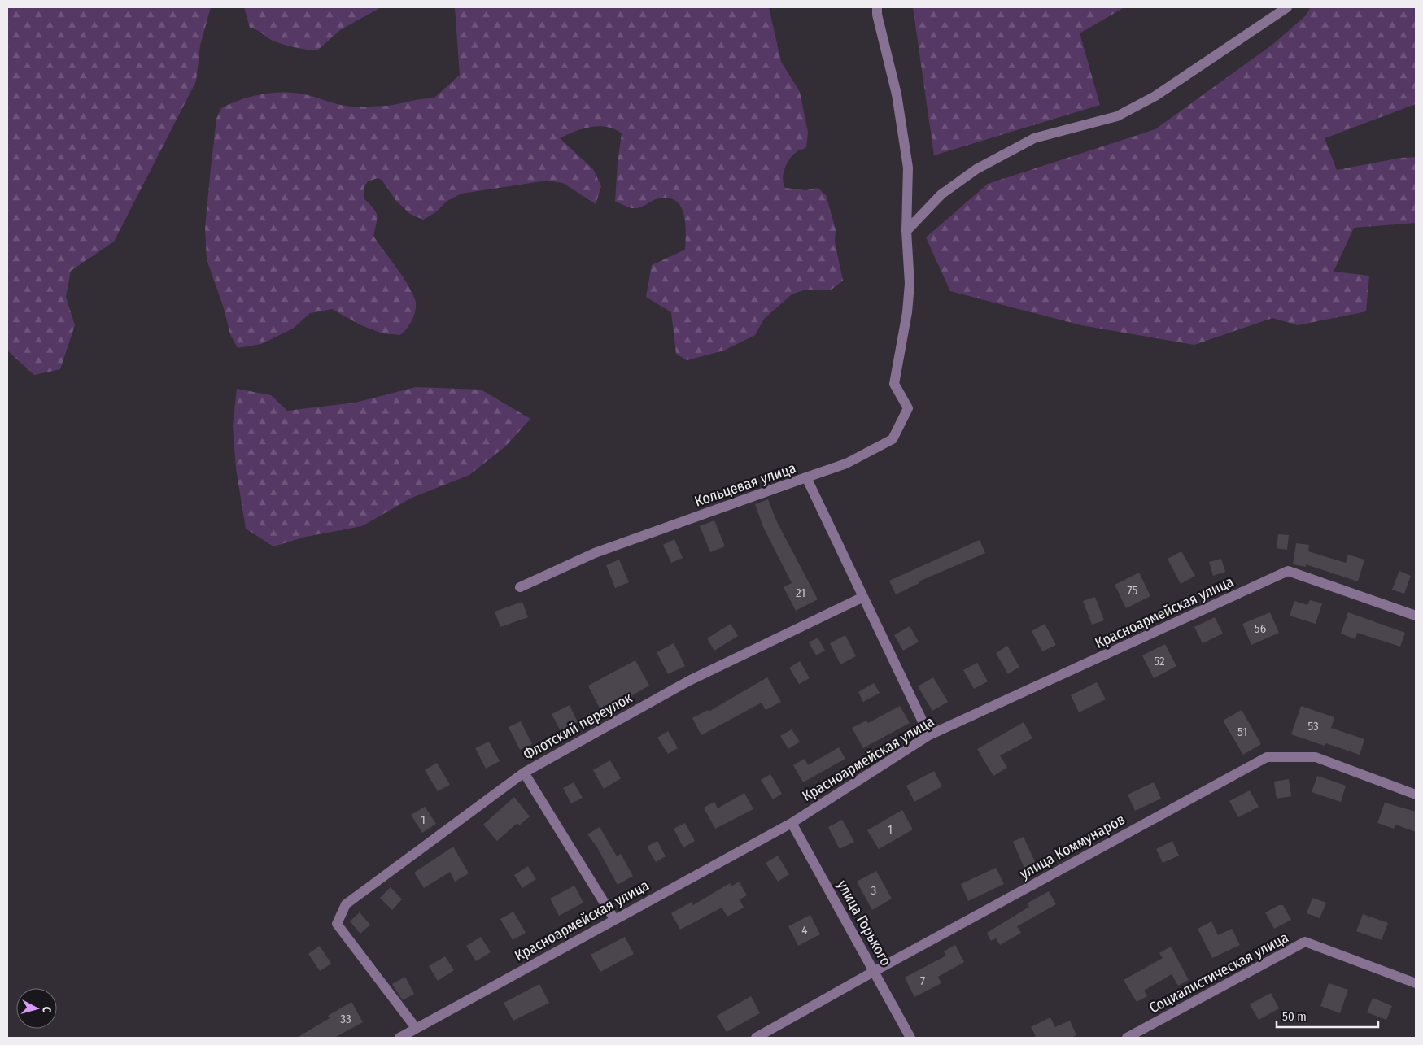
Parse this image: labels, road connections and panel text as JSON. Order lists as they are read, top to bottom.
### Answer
{
  "streets": {
    "street": [
      "Кольцевая улица",
      "Красноармейская улица",
      "Флотский переулок",
      "улица Коммунаров",
      "улица Горького",
      "Социалистическая улица"
    ]
  },
  "crossings": [
    ["Кольцевая улица", "Красноармейская улица"],
    ["Кольцевая улица", "Флотский переулок"],
    ["Красноармейская улица", "Флотский переулок"],
    ["Красноармейская улица", "улица Горького"],
    ["улица Коммунаров", "улица Горького"]
  ],
  "house_numbers": [
    "75",
    "21",
    "56",
    "52",
    "53",
    "51",
    "1",
    "1",
    "3",
    "4",
    "7",
    "33"
  ],
  "scale_bar": "50 m",
  "north": "right"
}
